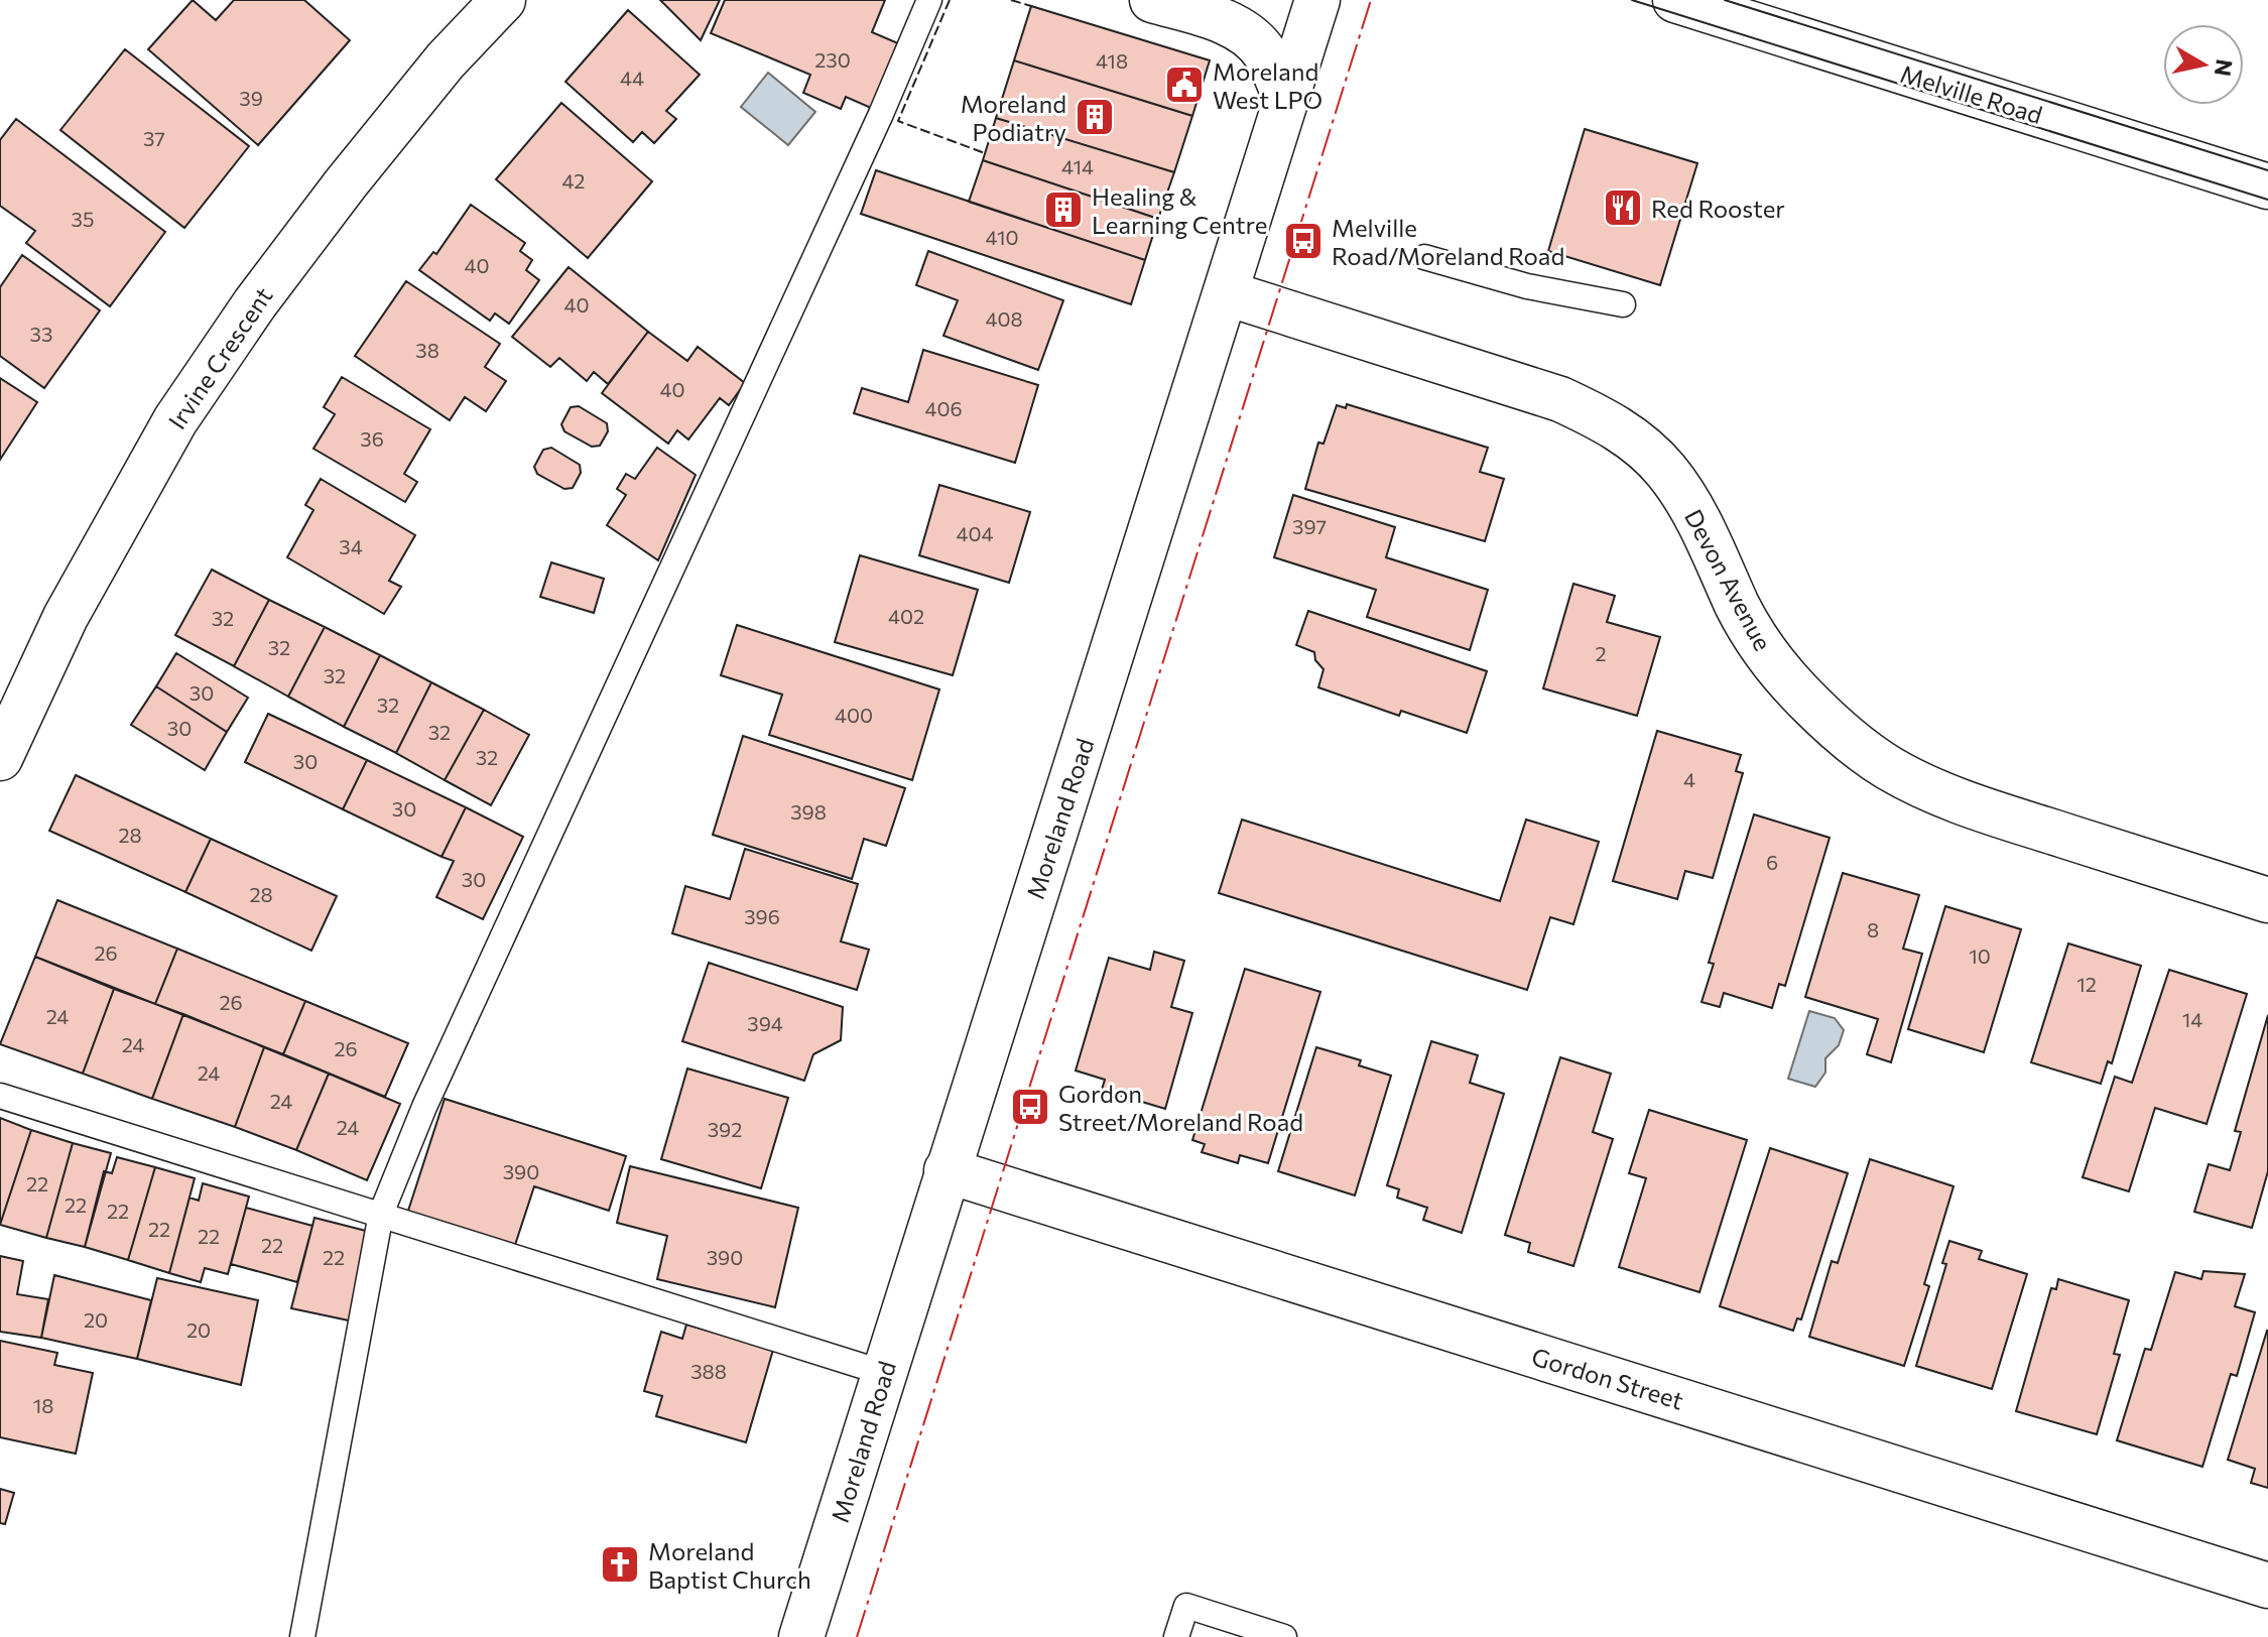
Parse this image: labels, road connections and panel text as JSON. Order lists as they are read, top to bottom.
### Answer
{
  "streets": {
    "street": [
      "Melville Road",
      "Irvine Crescent",
      "Devon Avenue",
      "Moreland Road",
      "Gordon Street"
    ]
  },
  "crossings": [
    ["Devon Avenue", "Moreland Road"],
    ["Moreland Road", "Gordon Street"]
  ],
  "places": {
    "public building": ["Moreland West LPO"],
    "building": ["Moreland Podiatry", "Healing & Learning Centre"],
    "restaurant": ["Red Rooster"],
    "bus stop": ["Melville Road/Moreland Road", "Gordon Street/Moreland Road"],
    "church": ["Moreland Baptist Church"]
  },
  "house_numbers": [
    "230",
    "418",
    "44",
    "39",
    "37",
    "414",
    "42",
    "35",
    "410",
    "40",
    "40",
    "408",
    "33",
    "38",
    "40",
    "406",
    "36",
    "397",
    "404",
    "34",
    "402",
    "32",
    "32",
    "2",
    "32",
    "30",
    "32",
    "400",
    "30",
    "32",
    "32",
    "30",
    "4",
    "30",
    "398",
    "28",
    "6",
    "30",
    "28",
    "396",
    "8",
    "26",
    "10",
    "12",
    "26",
    "24",
    "14",
    "394",
    "24",
    "26",
    "24",
    "24",
    "24",
    "392",
    "390",
    "22",
    "22",
    "22",
    "22",
    "22",
    "22",
    "22",
    "390",
    "20",
    "20",
    "388",
    "18"
  ],
  "north": "right"
}
